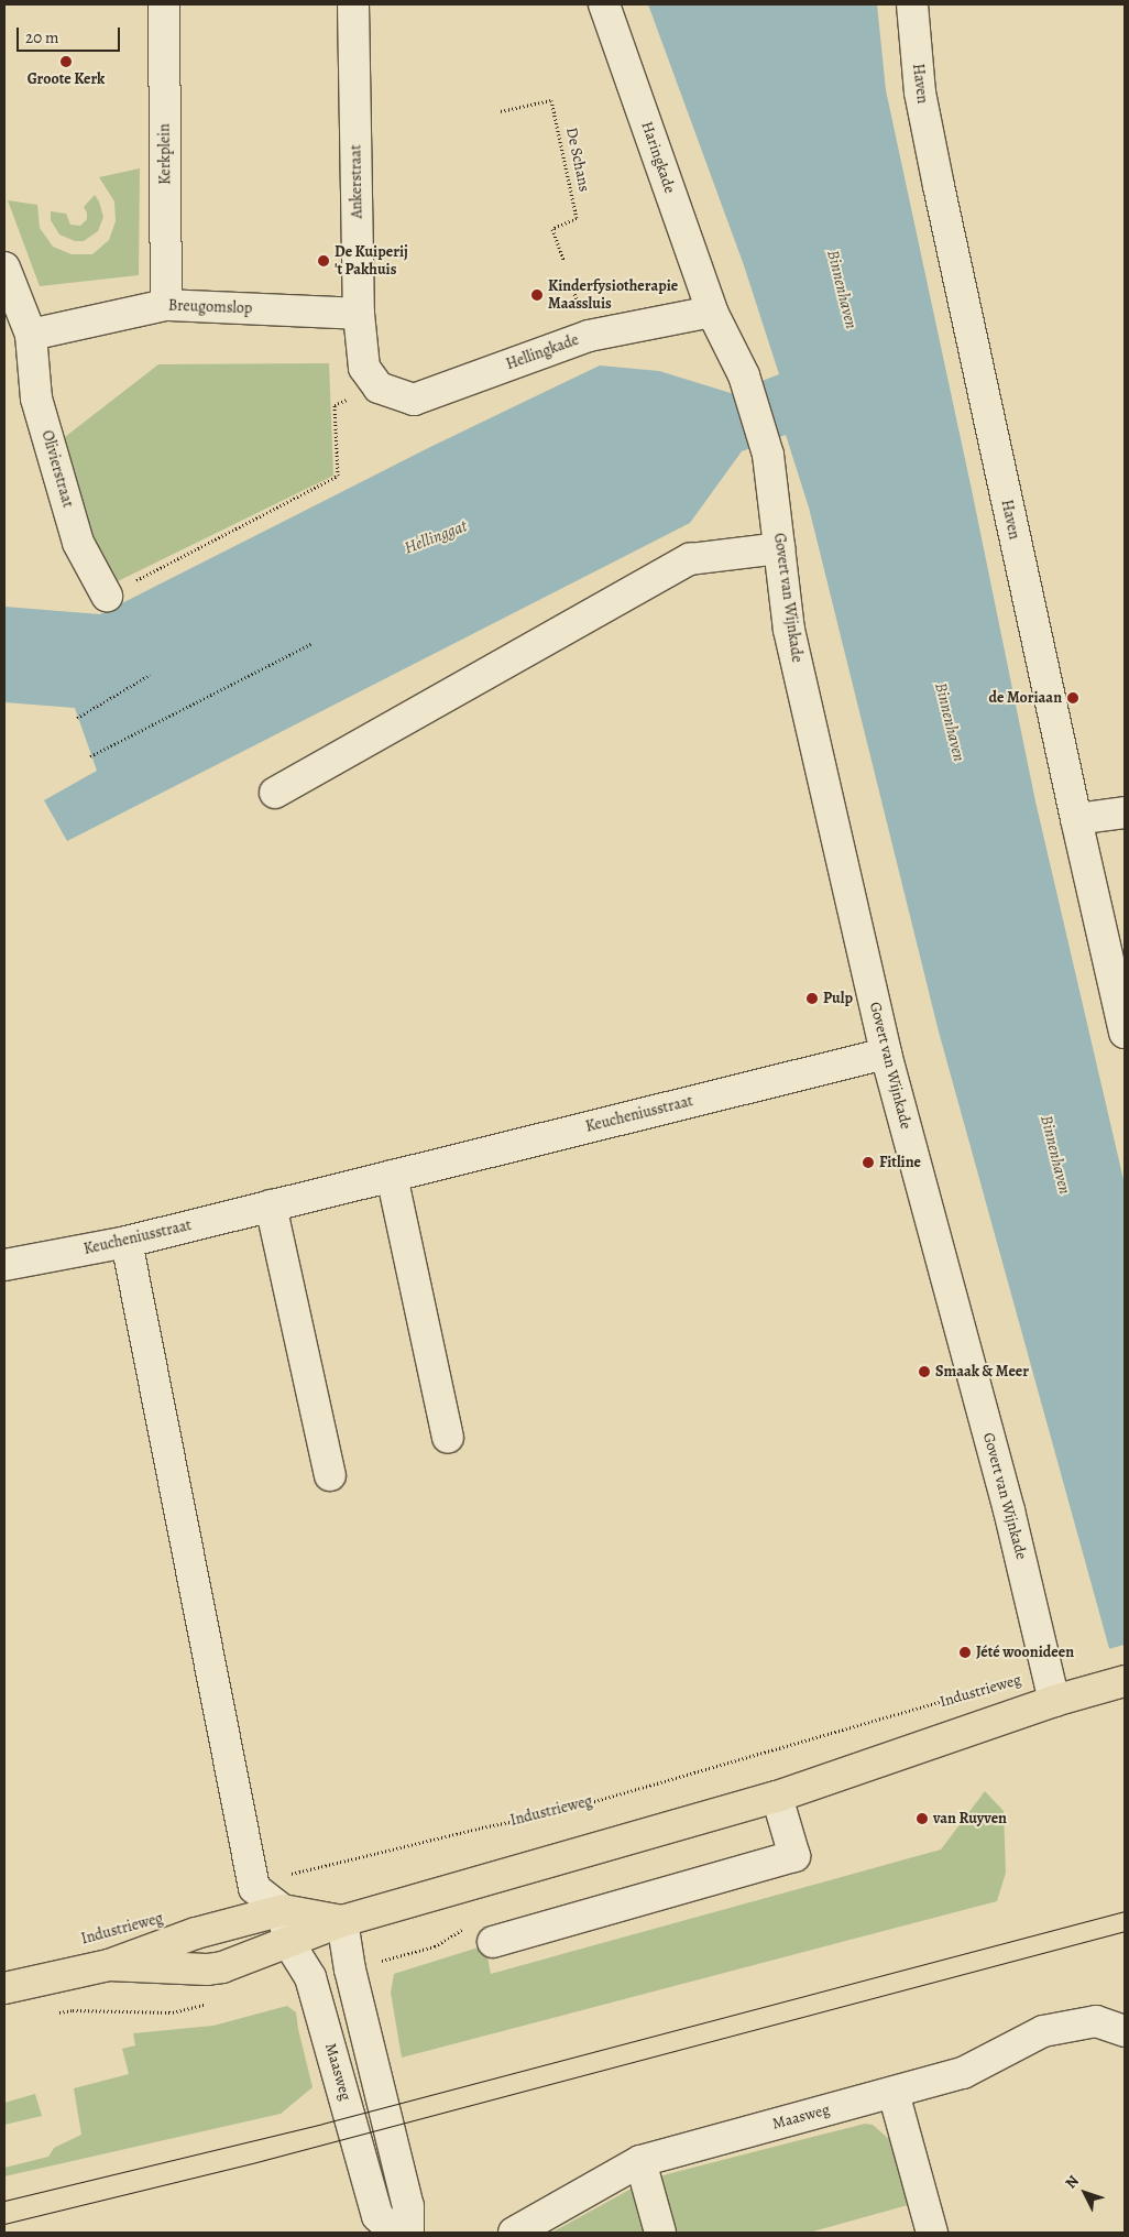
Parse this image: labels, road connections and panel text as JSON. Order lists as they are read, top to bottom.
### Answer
{
  "streets": {
    "main road": ["Industrieweg"],
    "street": [
      "Haven",
      "Kerkplein",
      "Haringkade",
      "Ankerstraat",
      "Breugomslop",
      "Hellingkade",
      "Olivierstraat",
      "Govert van Wijnkade",
      "Keucheniusstraat",
      "Maasweg"
    ],
    "path": ["De Schans"]
  },
  "crossings": [
    ["Kerkplein", "Breugomslop"],
    ["Haringkade", "Hellingkade"],
    ["Haringkade", "Govert van Wijnkade"],
    ["Ankerstraat", "Breugomslop"],
    ["Ankerstraat", "Hellingkade"],
    ["Breugomslop", "Olivierstraat"],
    ["Hellingkade", "Govert van Wijnkade"],
    ["Govert van Wijnkade", "Keucheniusstraat"],
    ["Govert van Wijnkade", "Industrieweg"],
    ["Industrieweg", "Maasweg"]
  ],
  "water": ["Binnenhaven", "Hellinggat"],
  "places": [
    "Groote Kerk",
    "De Kuiperij 't Pakhuis",
    "Kinderfysiotherapie Maassluis",
    "de Moriaan",
    "Pulp",
    "Fitline",
    "Smaak & Meer",
    "Jété woonideen",
    "van Ruyven"
  ],
  "scale_bar": "20 m",
  "north": "top left"
}
